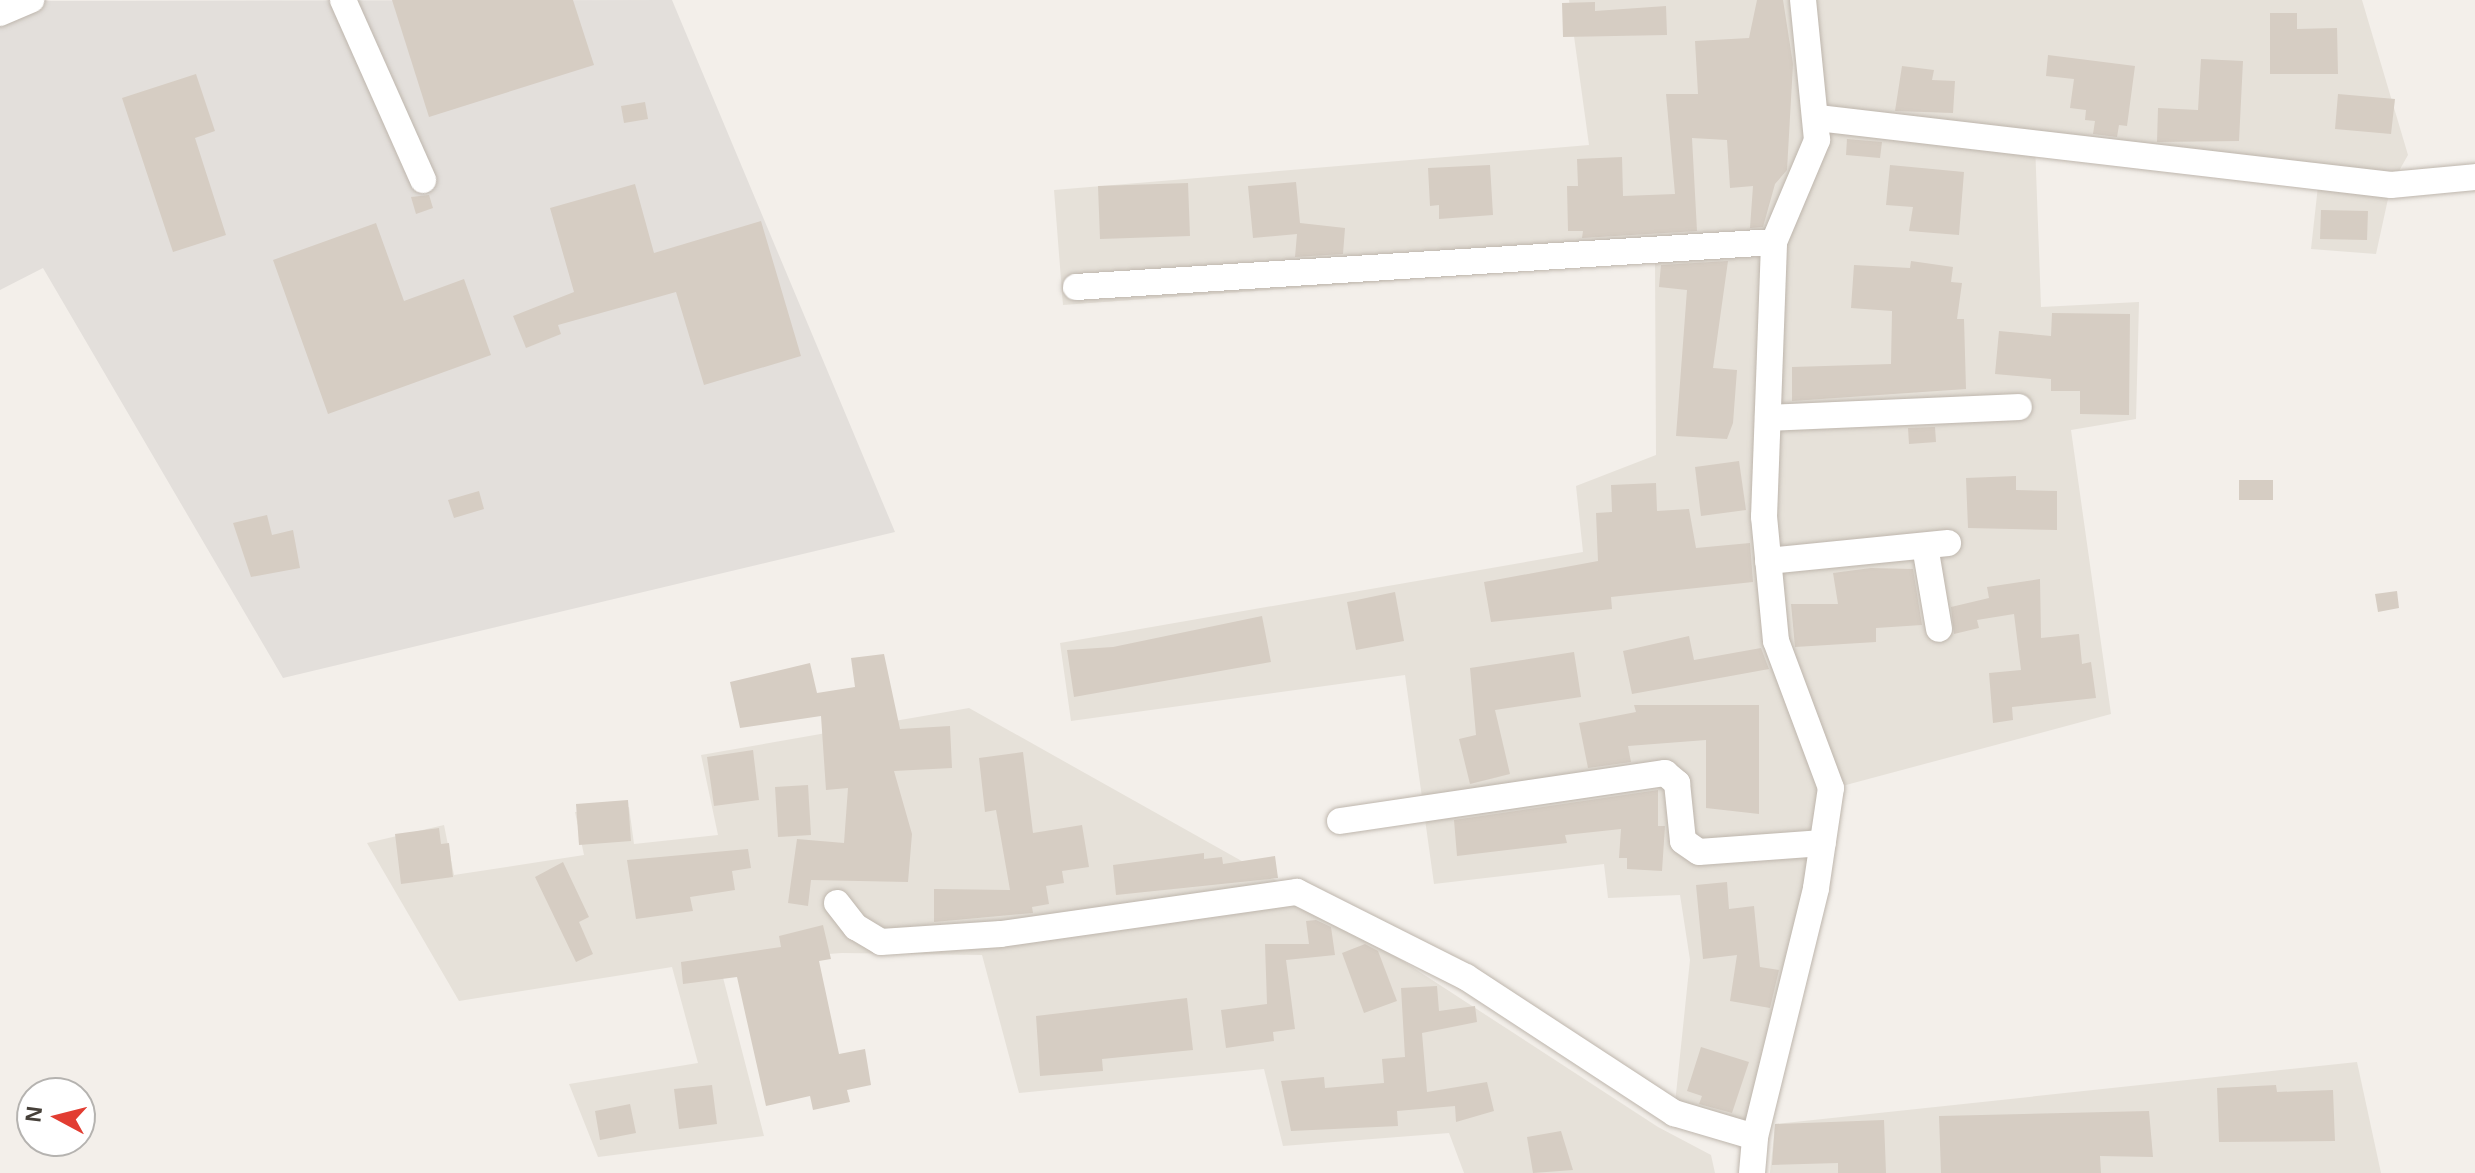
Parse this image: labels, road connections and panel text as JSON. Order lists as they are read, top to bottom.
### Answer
{
  "north": "left"
}
